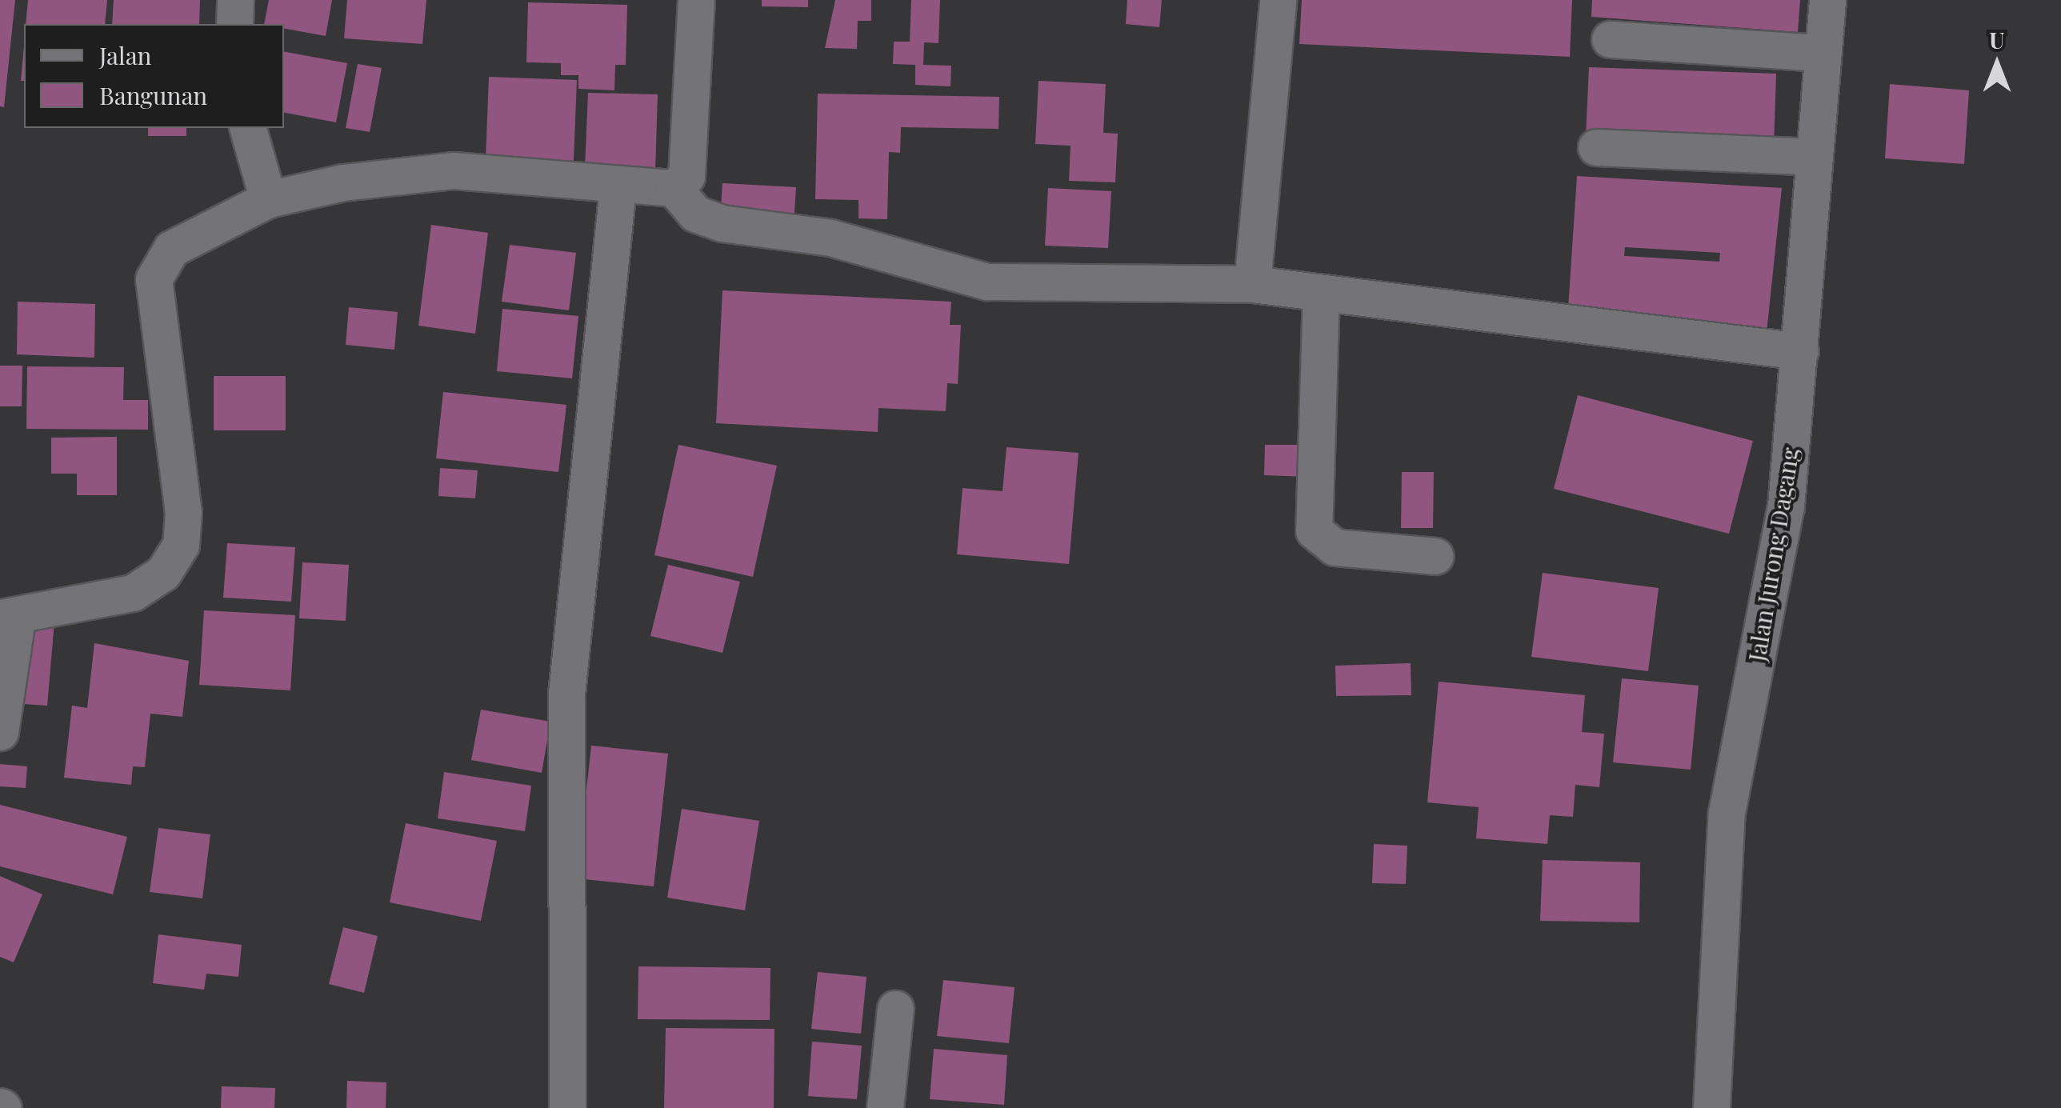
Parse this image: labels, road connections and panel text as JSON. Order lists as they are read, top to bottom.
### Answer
{
  "streets": {
    "street": ["Jalan Jurong Dagang"]
  },
  "legend": ["Jalan", "Bangunan"],
  "north": "top"
}
